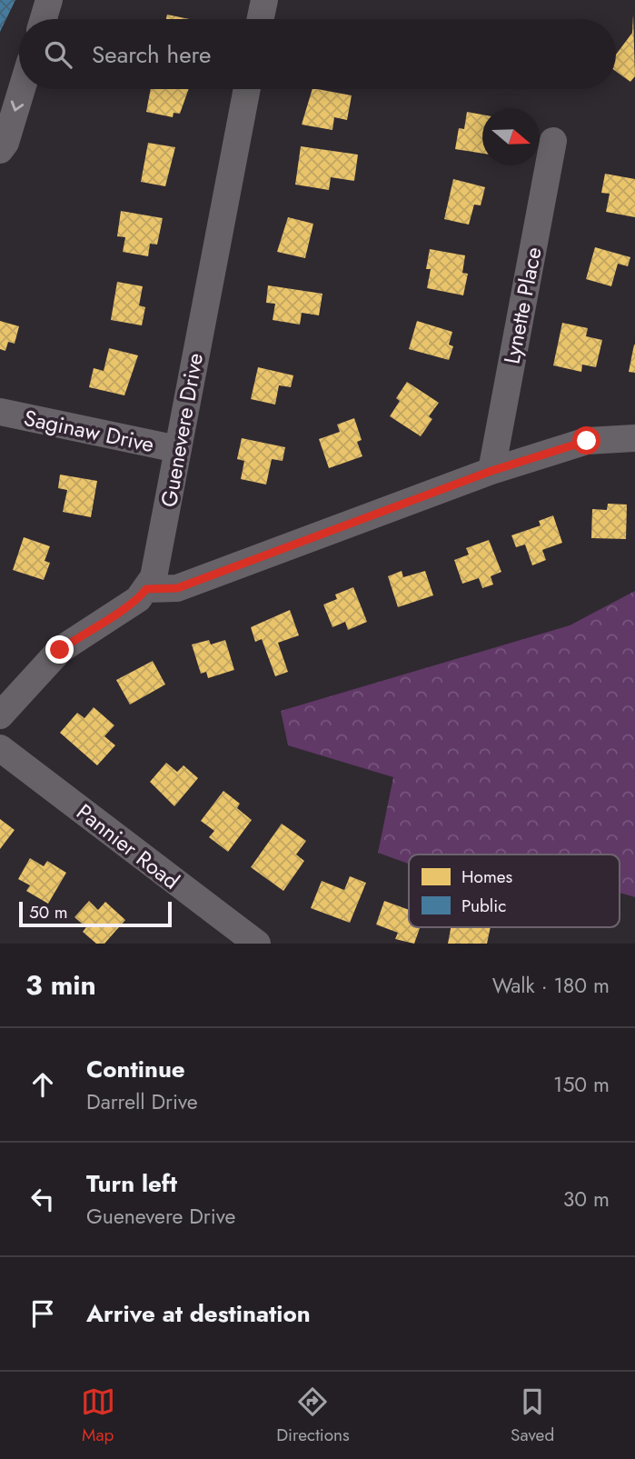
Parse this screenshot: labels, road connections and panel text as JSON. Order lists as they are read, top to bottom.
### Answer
{
  "streets": {
    "street": [
      "Lynette Place",
      "Guenevere Drive",
      "Saginaw Drive",
      "Pannier Road"
    ]
  },
  "crossings": [
    ["Guenevere Drive", "Saginaw Drive"]
  ],
  "legend": ["Homes", "Public"],
  "scale_bar": "50 m",
  "north": "right",
  "page": {
    "search": "Search here",
    "scale": "50 m",
    "heading": ["3 min", "Walk · 180 m"],
    "list": [
      ["Continue", "Darrell Drive", "150 m"],
      ["Turn left", "Guenevere Drive", "30 m"],
      "Arrive at destination"
    ],
    "nav": ["Map", "Directions", "Saved"]
  }
}
